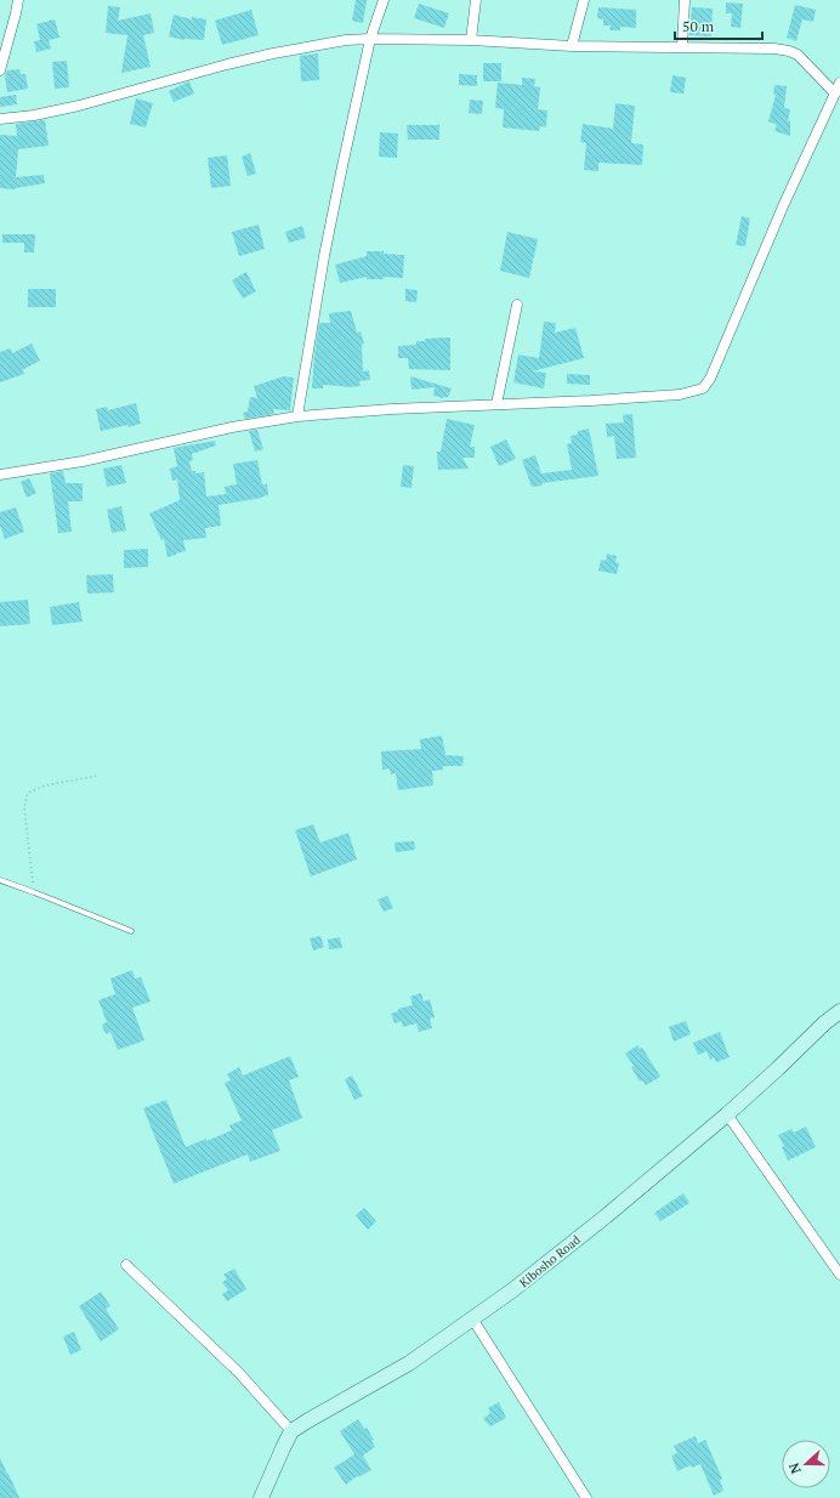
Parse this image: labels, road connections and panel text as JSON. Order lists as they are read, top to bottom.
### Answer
{
  "streets": {
    "main road": ["Kibosho Road"]
  },
  "scale_bar": "50 m",
  "north": "left"
}
